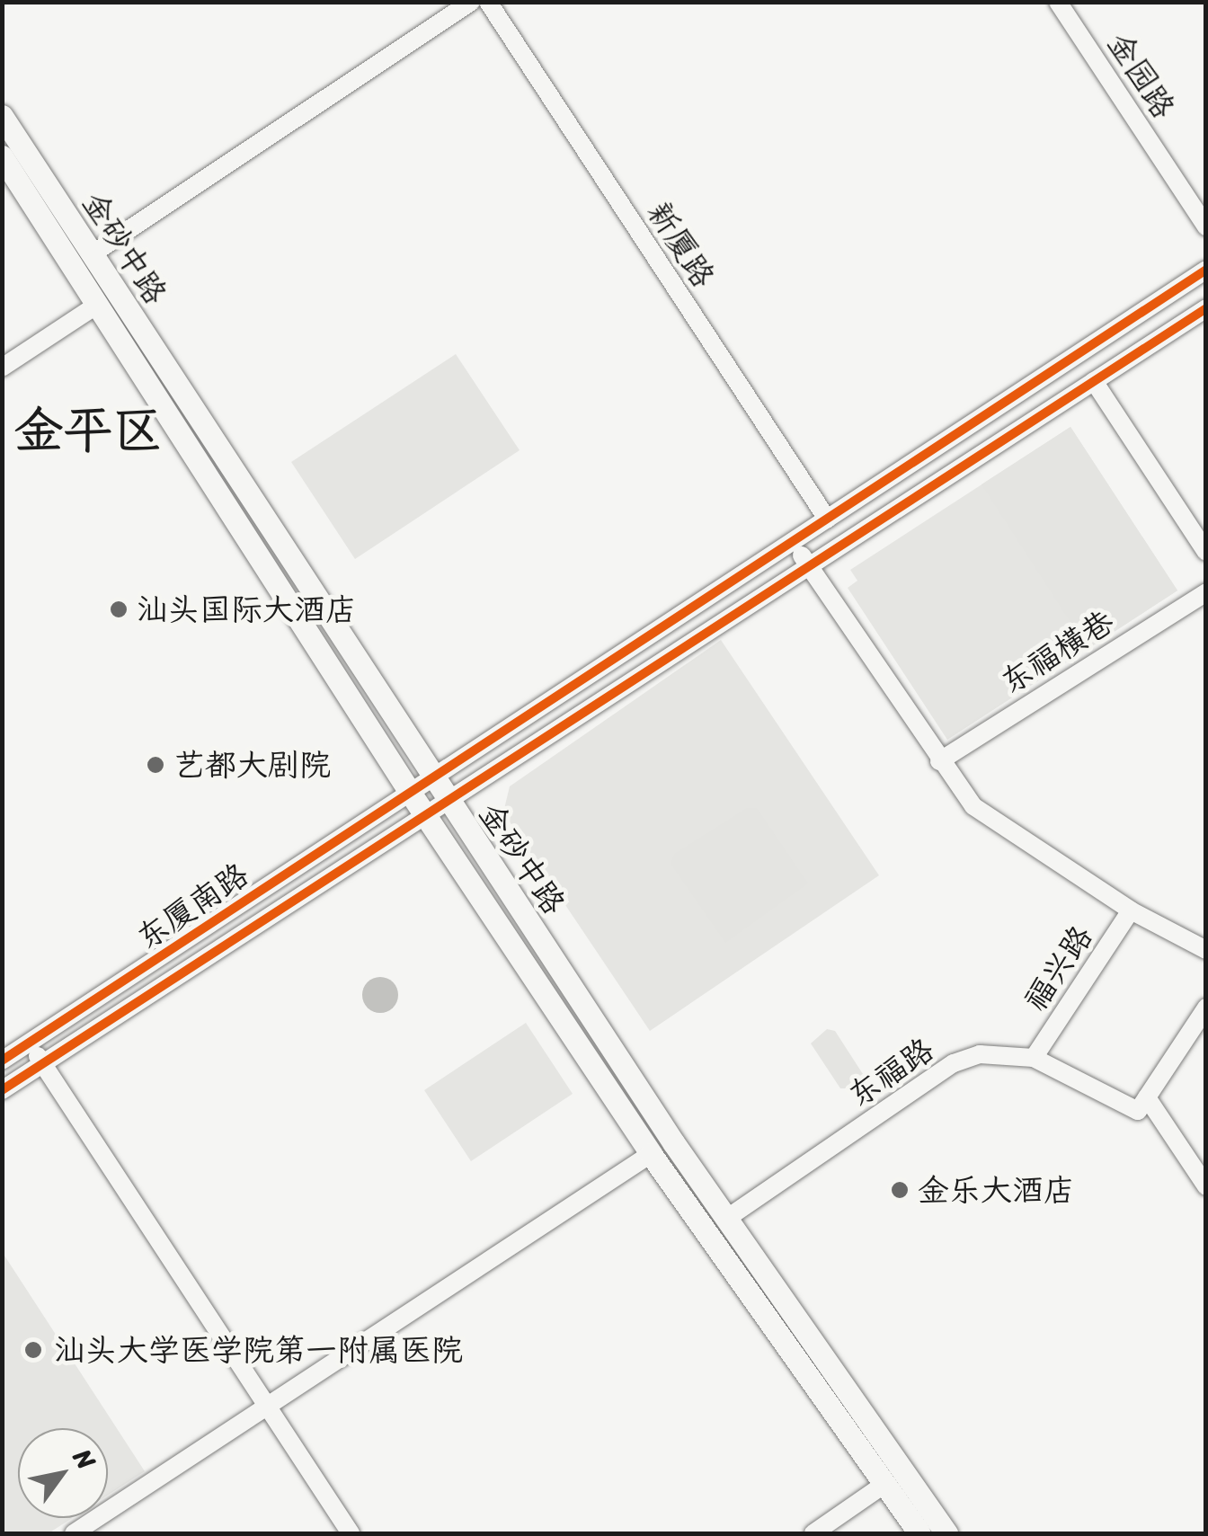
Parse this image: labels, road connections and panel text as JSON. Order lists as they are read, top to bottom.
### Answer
{
  "streets": {
    "main road": ["金砂中路"],
    "street": [
      "金园路",
      "新厦路",
      "东福横巷",
      "东厦南路",
      "福兴路",
      "东福路"
    ]
  },
  "crossings": [
    ["新厦路", "东厦南路"],
    ["金砂中路", "东厦南路"],
    ["金砂中路", "东福路"],
    ["福兴路", "东福路"]
  ],
  "districts": ["金平区"],
  "places": [
    "汕头国际大酒店",
    "艺都大剧院",
    "金乐大酒店",
    "汕头大学医学院第一附属医院"
  ],
  "north": "top right"
}
